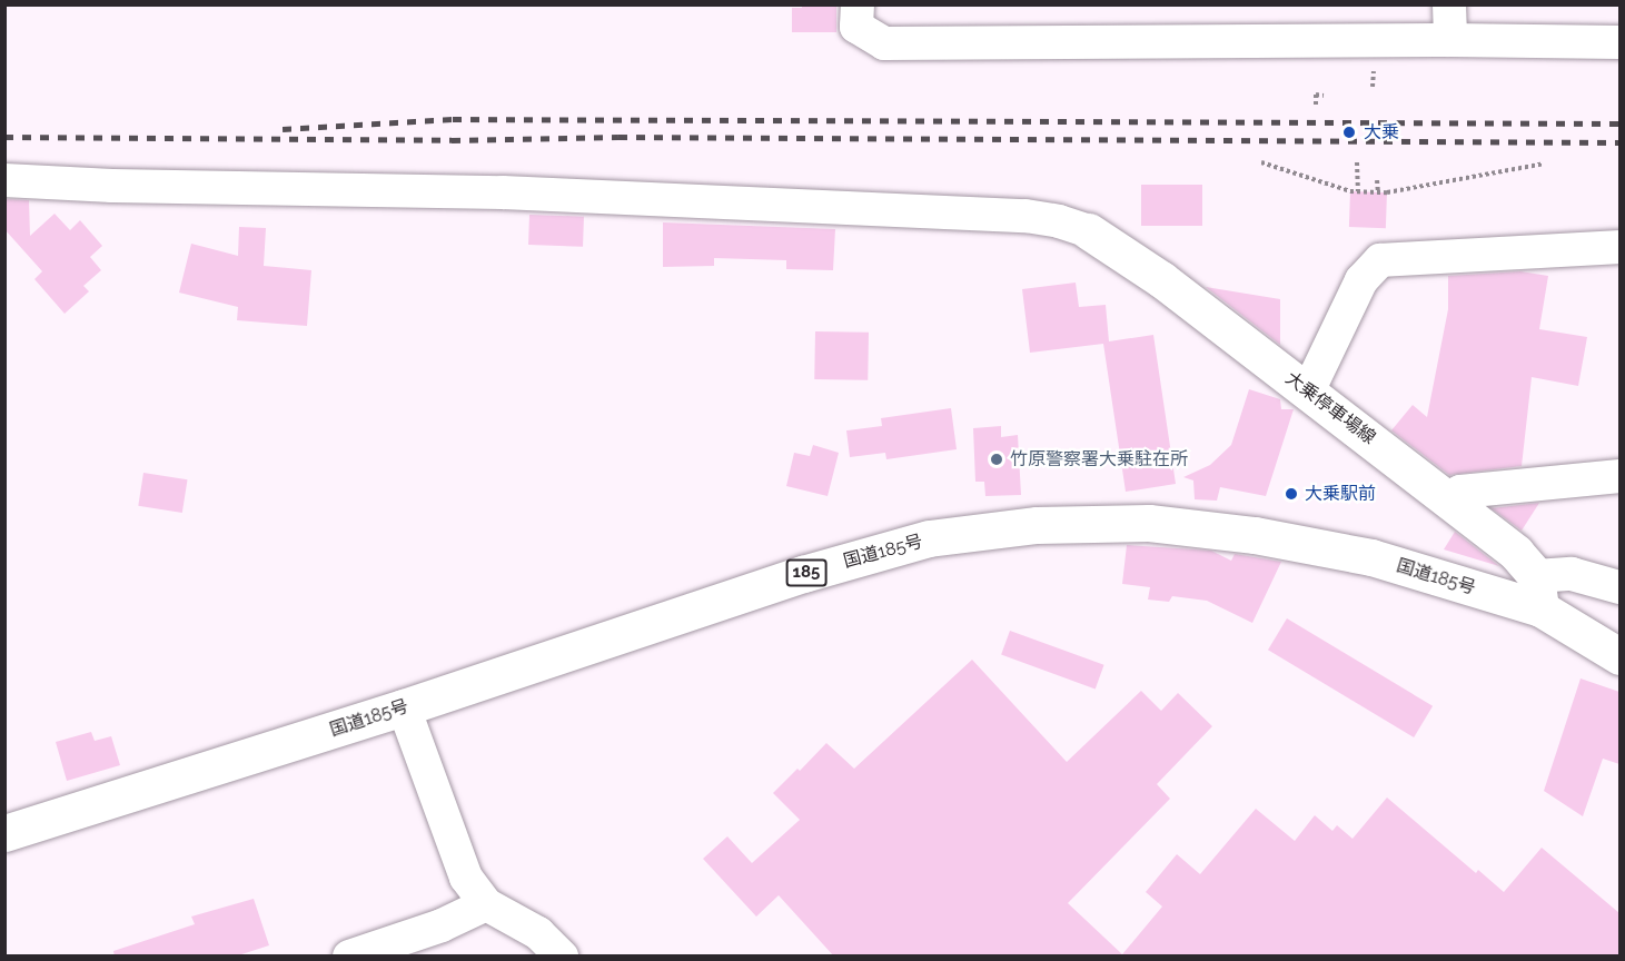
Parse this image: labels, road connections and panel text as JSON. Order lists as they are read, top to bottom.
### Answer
{
  "streets": {
    "main road": ["大乗停車場線", "国道185号", "185"]
  },
  "crossings": [
    ["大乗停車場線", "国道185号"]
  ],
  "places": ["大乗", "竹原警察署大乗駐在所", "大乗駅前"]
}
